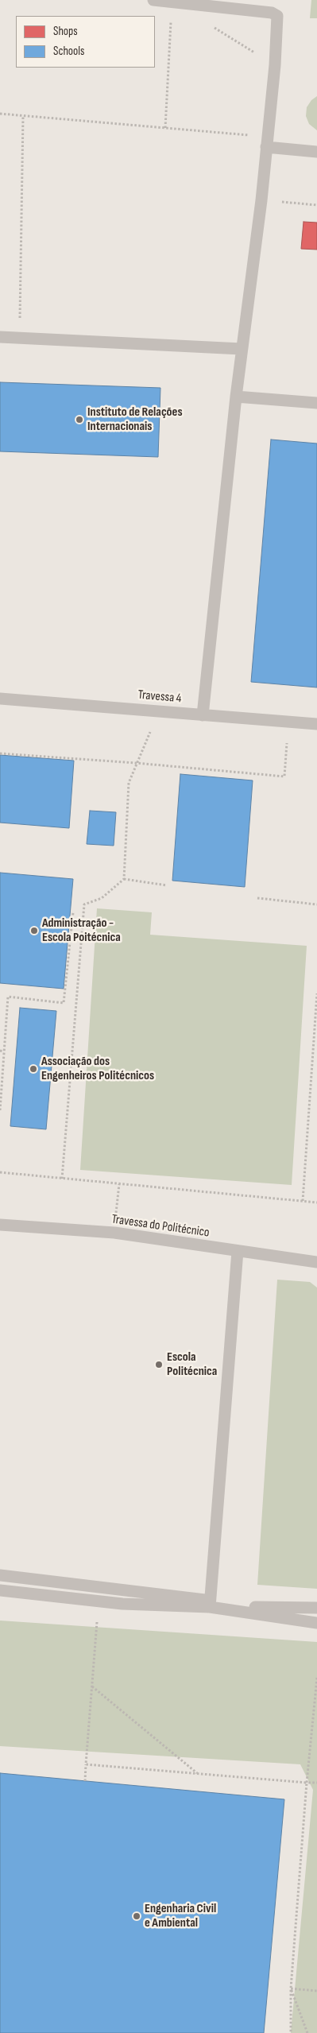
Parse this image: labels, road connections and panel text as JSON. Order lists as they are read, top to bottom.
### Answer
{
  "streets": {
    "lane": ["Travessa 4", "Travessa do Politécnico"]
  },
  "places": [
    "Instituto de Relações Internacionais",
    "Administração - Escola Poitécnica",
    "Associação dos Engenheiros Politécnicos",
    "Escola Politécnica",
    "Engenharia Civil e Ambiental"
  ],
  "legend": ["Shops", "Schools"]
}
